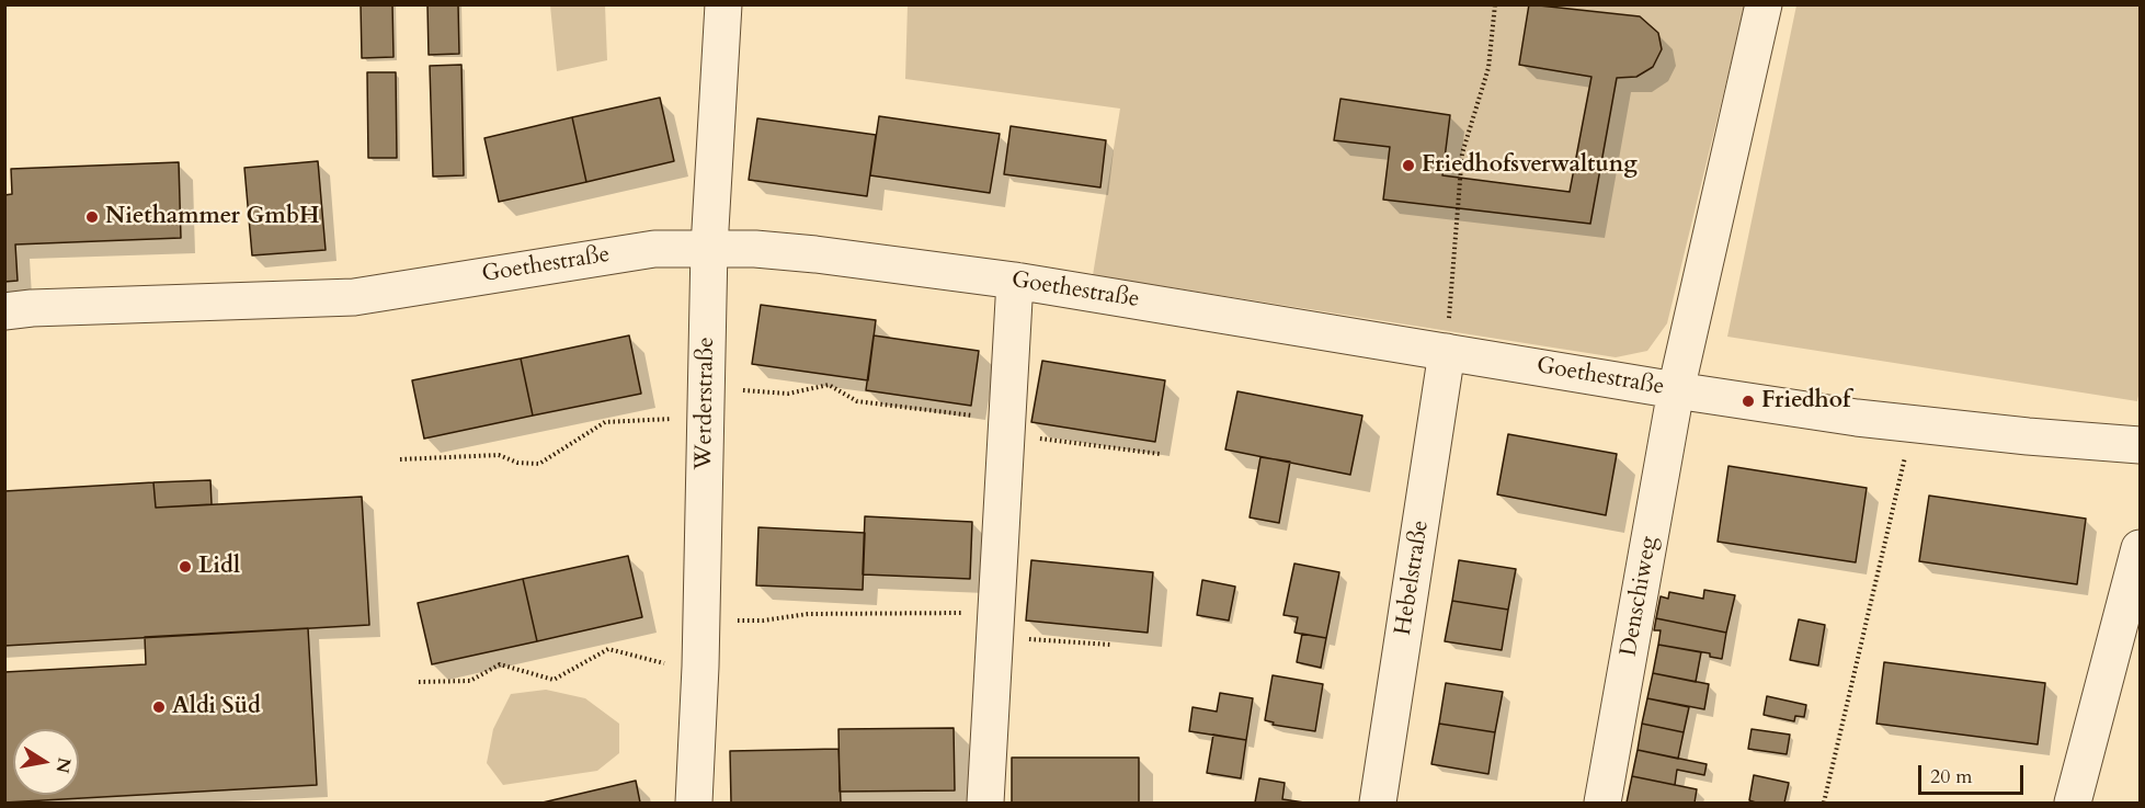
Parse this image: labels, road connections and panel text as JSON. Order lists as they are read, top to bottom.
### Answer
{
  "streets": {
    "street": [
      "Goethestraße",
      "Werderstraße",
      "Hebelstraße",
      "Denschiweg"
    ]
  },
  "crossings": [
    ["Goethestraße", "Werderstraße"],
    ["Goethestraße", "Hebelstraße"],
    ["Goethestraße", "Denschiweg"]
  ],
  "places": [
    "Friedhofsverwaltung",
    "Niethammer GmbH",
    "Friedhof",
    "Lidl",
    "Aldi Süd"
  ],
  "scale_bar": "20 m",
  "north": "right"
}
